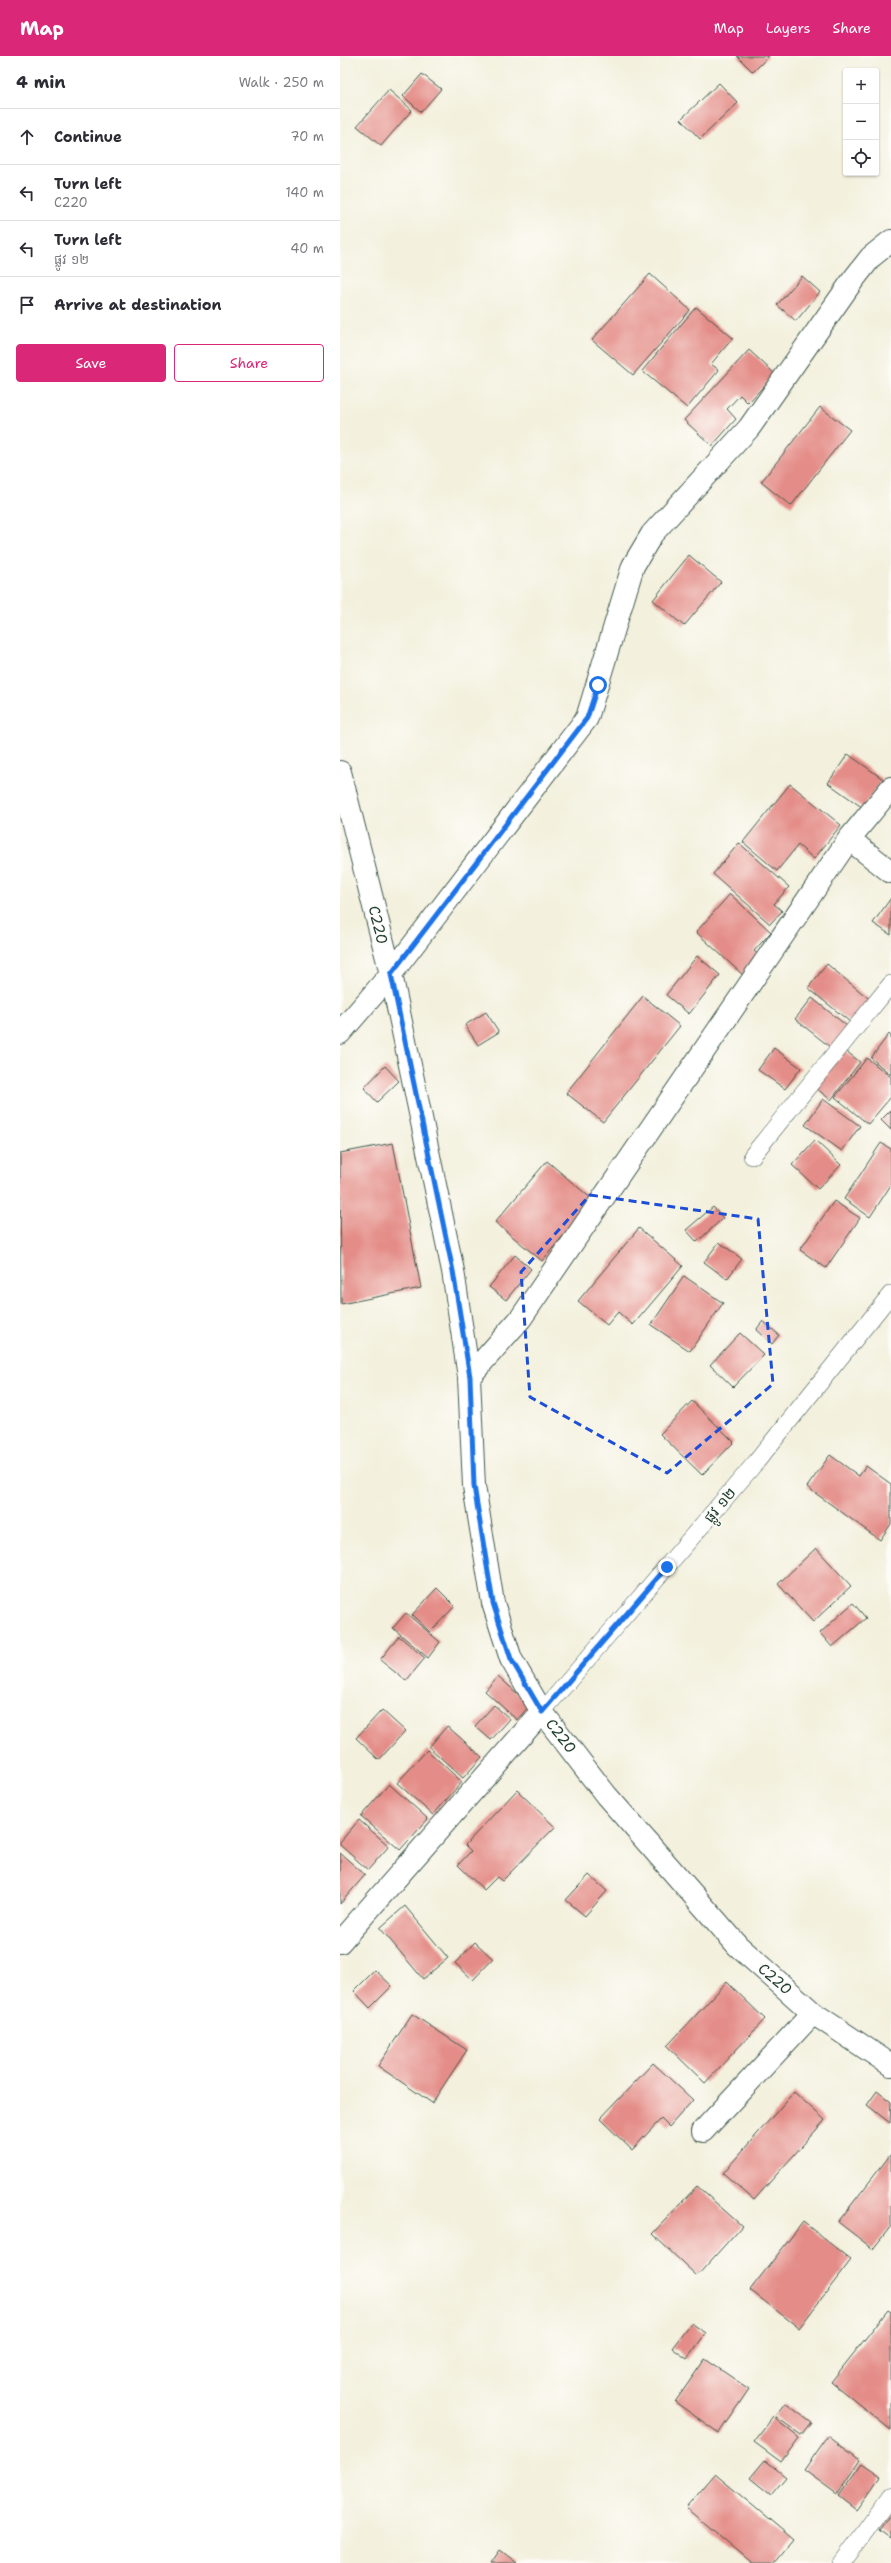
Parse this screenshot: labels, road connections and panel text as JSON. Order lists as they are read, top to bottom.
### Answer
{
  "streets": {
    "street": ["C220"],
    "lane": ["ផ្លូវ ១២"]
  },
  "crossings": [
    ["C220", "ផ្លូវ ១២"]
  ],
  "page": {
    "header": "Map",
    "nav": ["Map", "Layers", "Share"],
    "heading": ["4 min", "Walk · 250 m"],
    "map_buttons": ["+", "−"],
    "list": [
      ["Continue", "70 m"],
      ["Turn left", "C220", "140 m"],
      ["Turn left", "ផ្លូវ ១២", "40 m"],
      "Arrive at destination"
    ],
    "buttons": ["Save", "Share"]
  }
}
